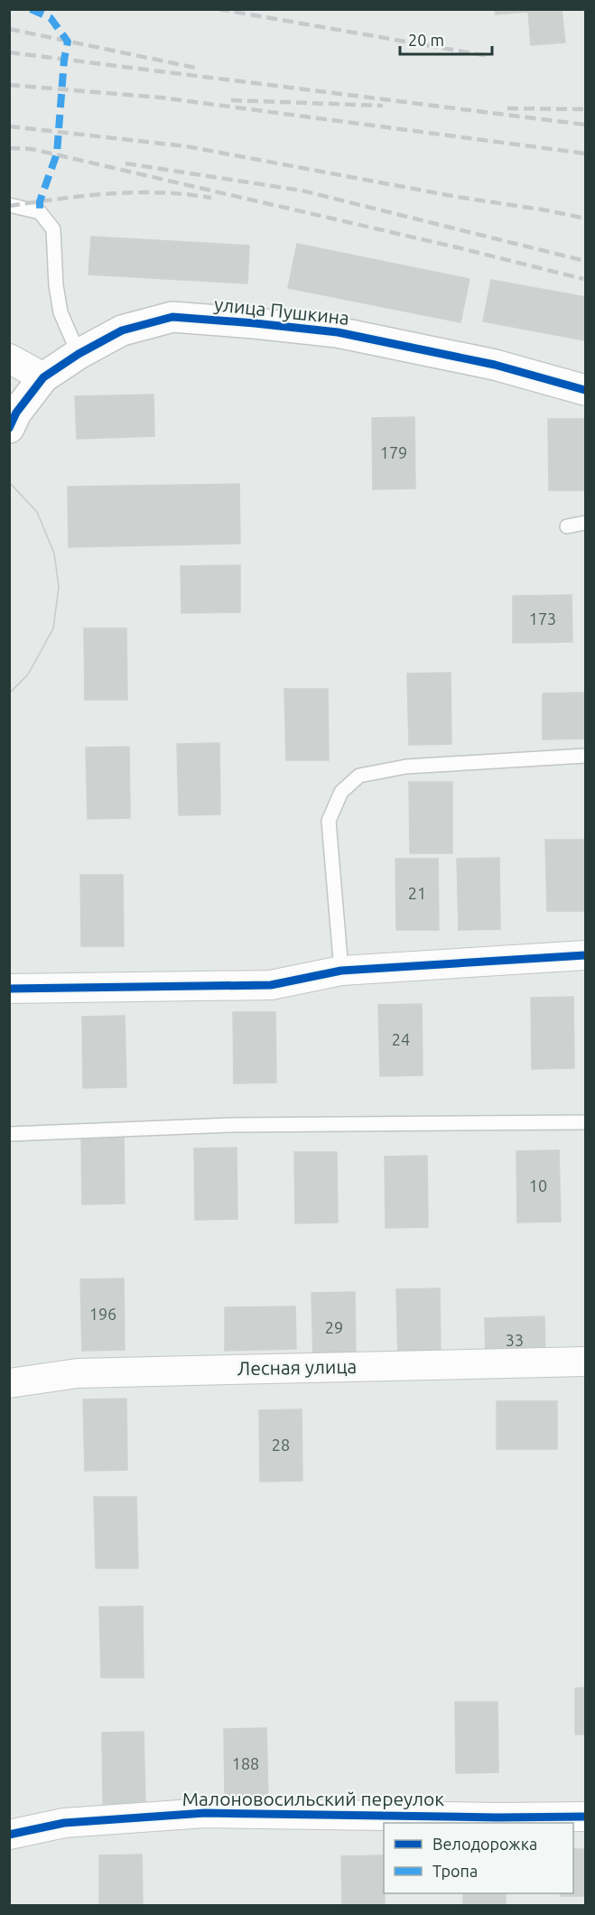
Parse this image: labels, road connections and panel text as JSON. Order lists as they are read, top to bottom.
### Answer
{
  "streets": {
    "street": ["улица Пушкина", "Лесная улица", "Малоновосильский переулок"]
  },
  "house_numbers": [
    "179",
    "173",
    "21",
    "24",
    "10",
    "196",
    "29",
    "33",
    "28",
    "188"
  ],
  "legend": ["Велодорожка", "Тропа"],
  "scale_bar": "20 m"
}
